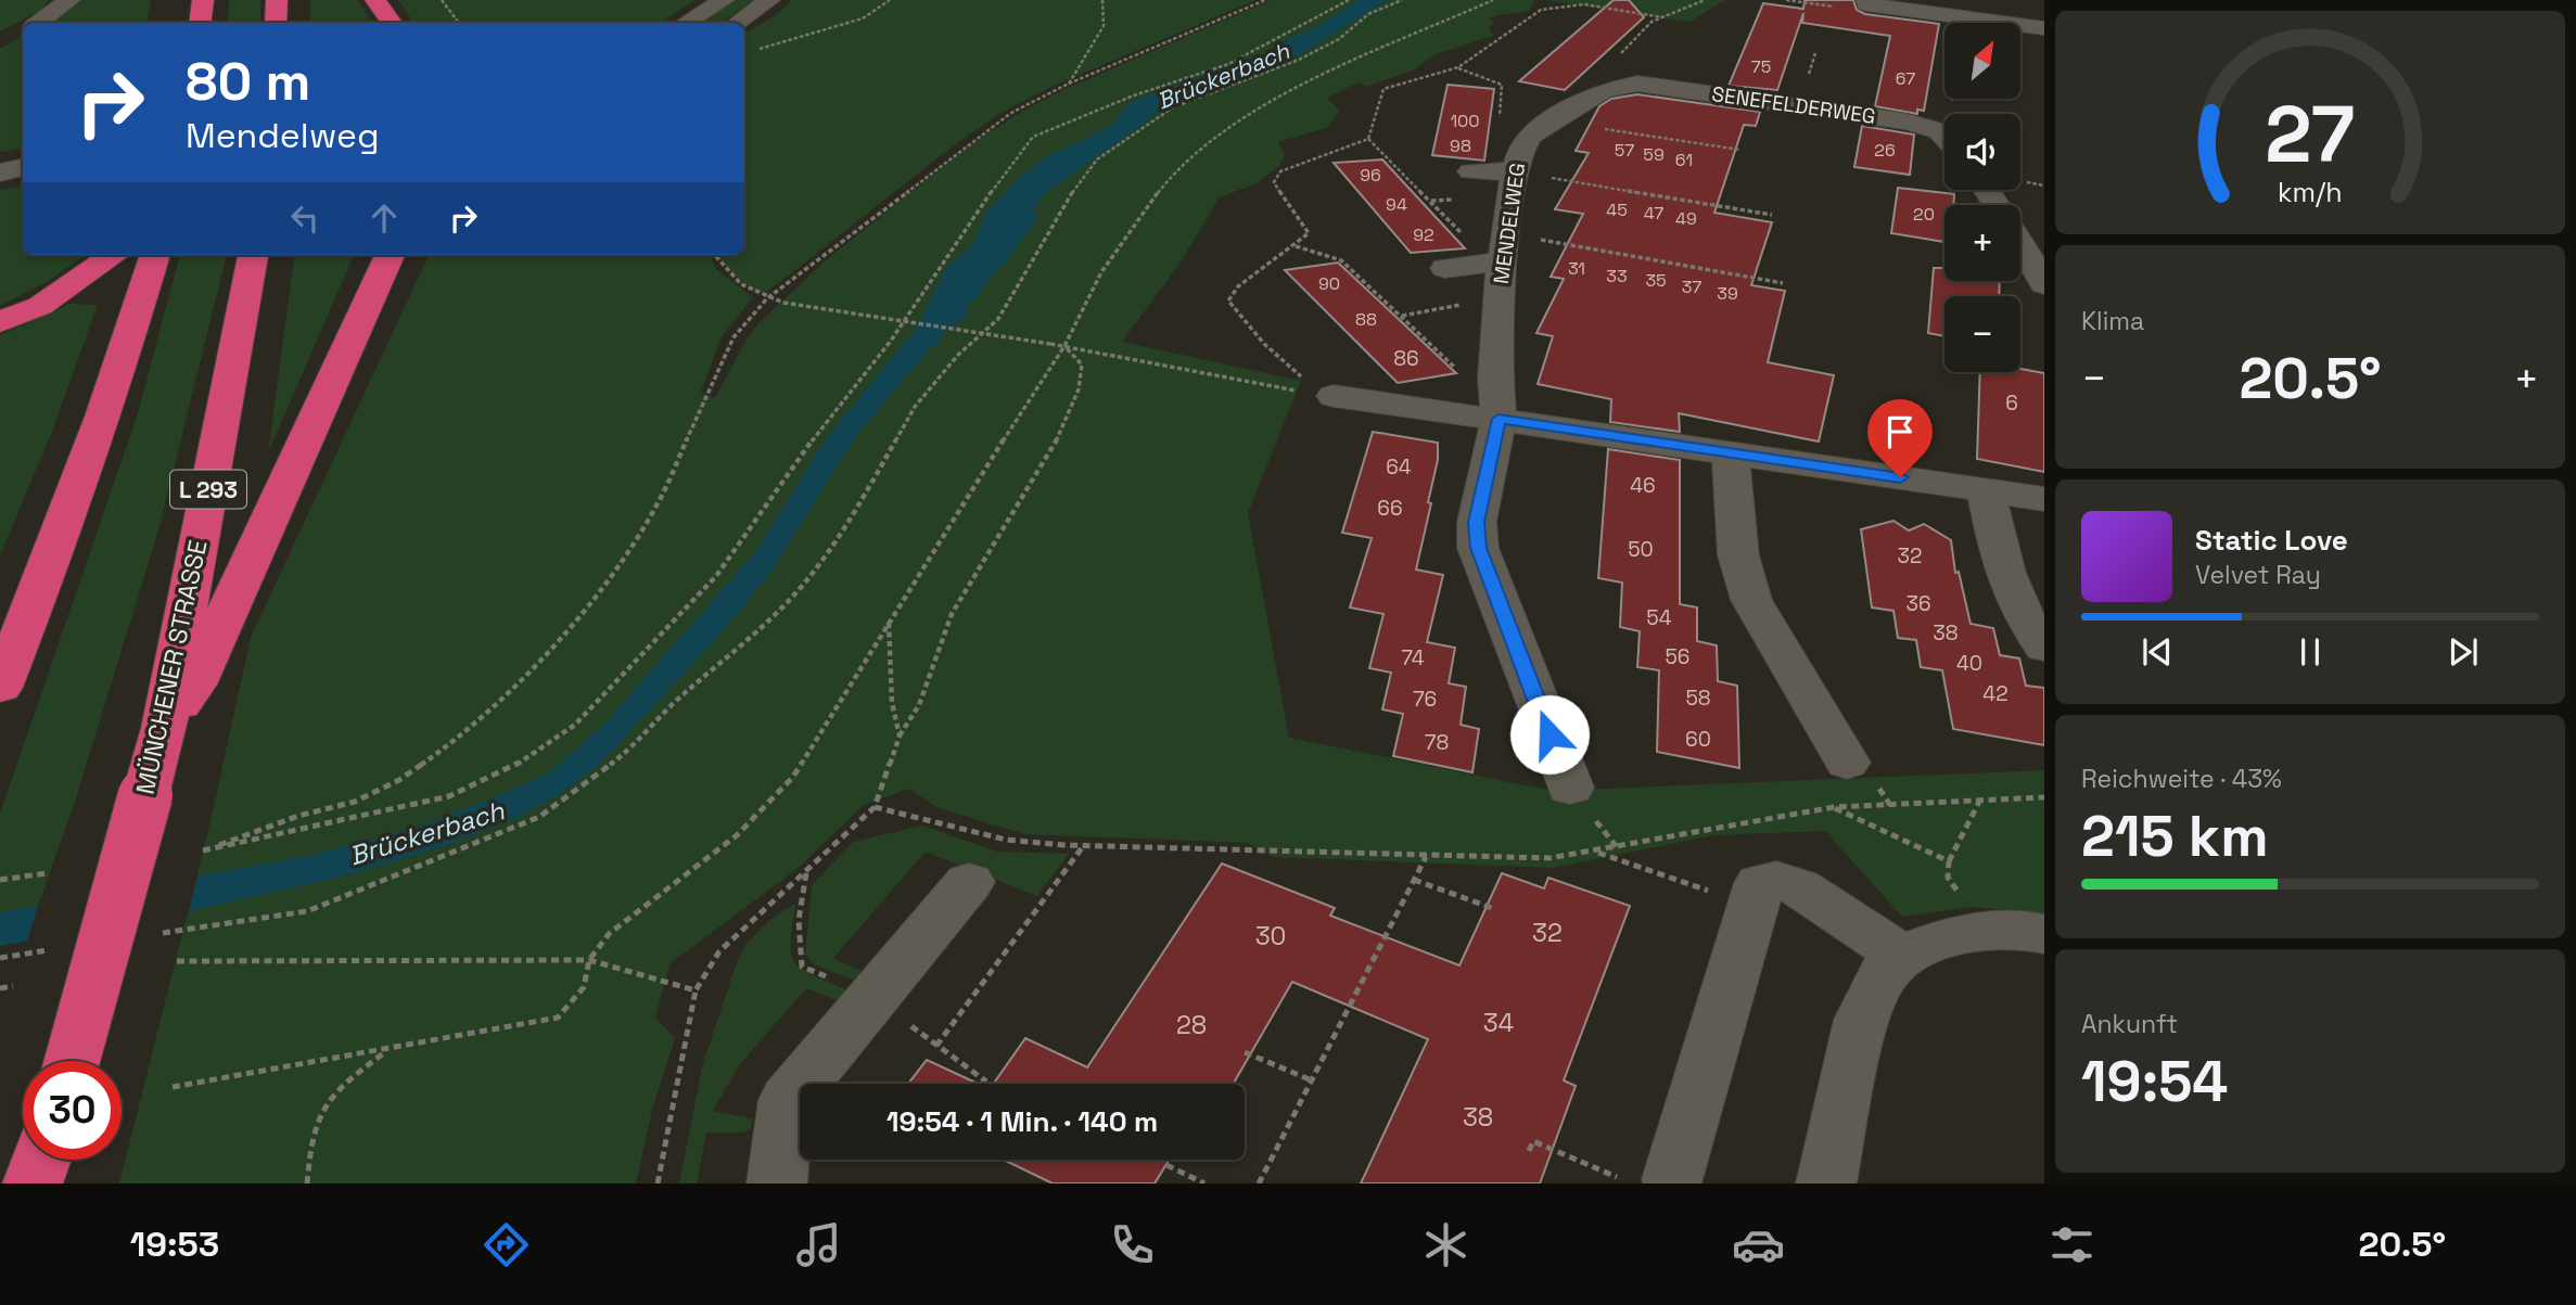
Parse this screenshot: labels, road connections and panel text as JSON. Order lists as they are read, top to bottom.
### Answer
{
  "streets": {
    "highway": ["L 293", "MÜNCHENER STRASSE"],
    "street": ["SENEFELDERWEG", "MENDELWEG"]
  },
  "crossings": [
    ["SENEFELDERWEG", "MENDELWEG"]
  ],
  "water": ["Brückerbach"],
  "house_numbers": [
    "75",
    "67",
    "100",
    "98",
    "57",
    "26",
    "59",
    "61",
    "96",
    "94",
    "45",
    "47",
    "20",
    "49",
    "92",
    "31",
    "33",
    "35",
    "90",
    "37",
    "39",
    "88",
    "86",
    "6",
    "64",
    "46",
    "66",
    "50",
    "32",
    "36",
    "54",
    "38",
    "56",
    "74",
    "40",
    "42",
    "58",
    "76",
    "60",
    "78",
    "32",
    "30",
    "34",
    "28",
    "38"
  ],
  "north": "top right",
  "page": {
    "map_buttons": ["+", "−"],
    "turn": ["80 m", "Mendelweg"],
    "tile": [
      "Klima",
      ["Reichweite · 43%", "215 km"],
      ["Ankunft", "19:54"]
    ],
    "heat": ["−", "20.5°", "+"],
    "song": ["Static Love", "Velvet Ray"],
    "limit": "30",
    "trip": "19:54 · 1 Min. · 140 m",
    "tabs": ["19:53", "20.5°"],
    "gauge": ["27", "km/h"]
  }
}
